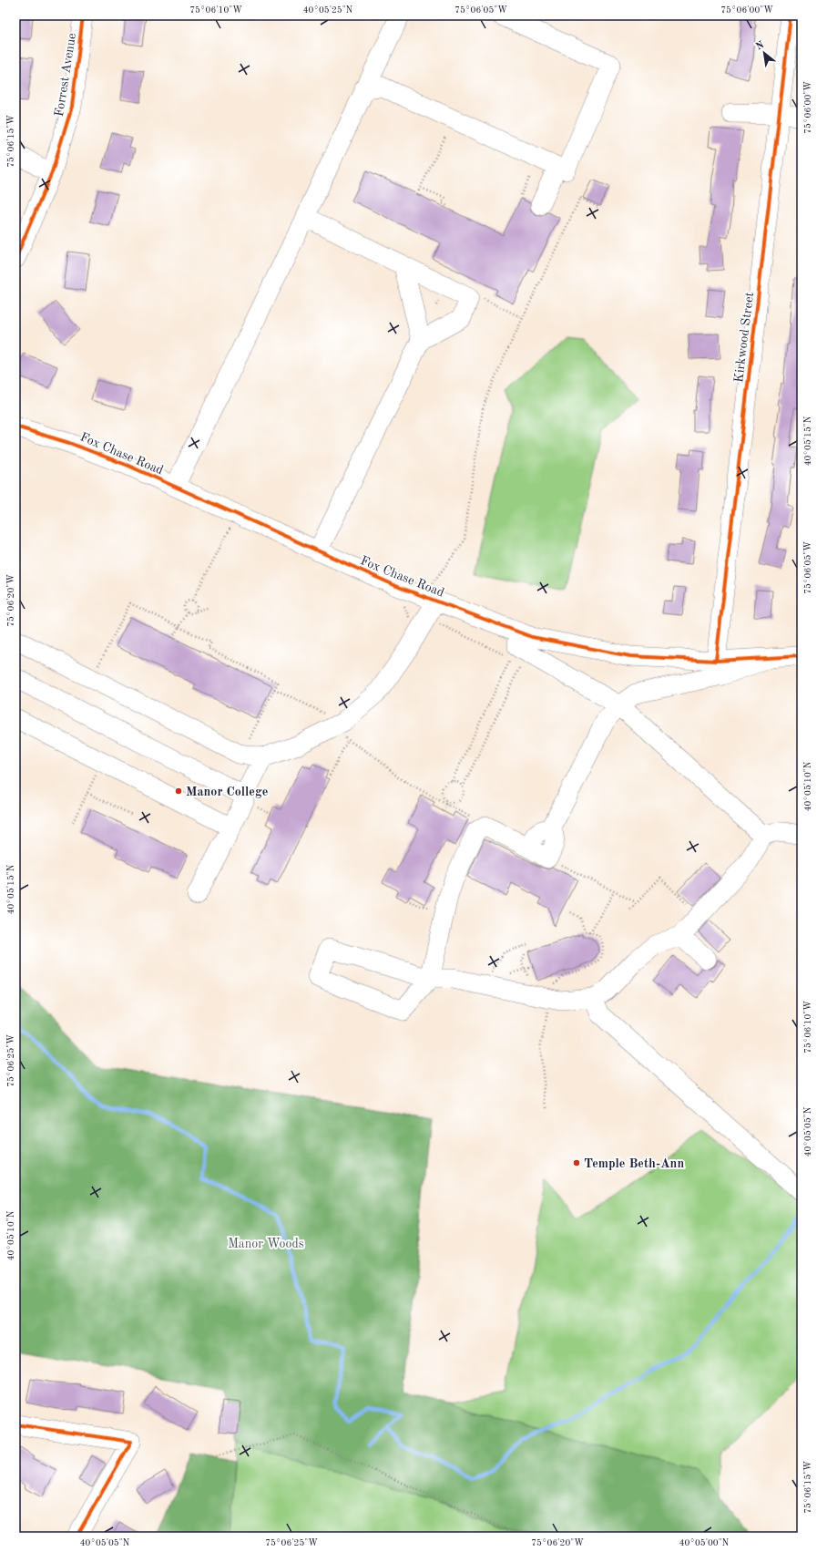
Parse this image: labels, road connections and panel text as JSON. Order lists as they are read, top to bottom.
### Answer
{
  "streets": {
    "street": ["Forrest Avenue", "Kirkwood Street", "Fox Chase Road"]
  },
  "crossings": [
    ["Kirkwood Street", "Fox Chase Road"]
  ],
  "parks": ["Manor Woods"],
  "places": ["Manor College", "Temple Beth-Ann"],
  "north": "top left",
  "coordinates": [
    "75°06'10\"W",
    "40°05'25\"N",
    "75°06'05\"W",
    "75°06'00\"W",
    "75°06'15\"W",
    "40°05'15\"N",
    "75°06'20\"W",
    "40°05'10\"N",
    "75°06'25\"W",
    "40°05'05\"N",
    "40°05'00\"N"
  ]
}
